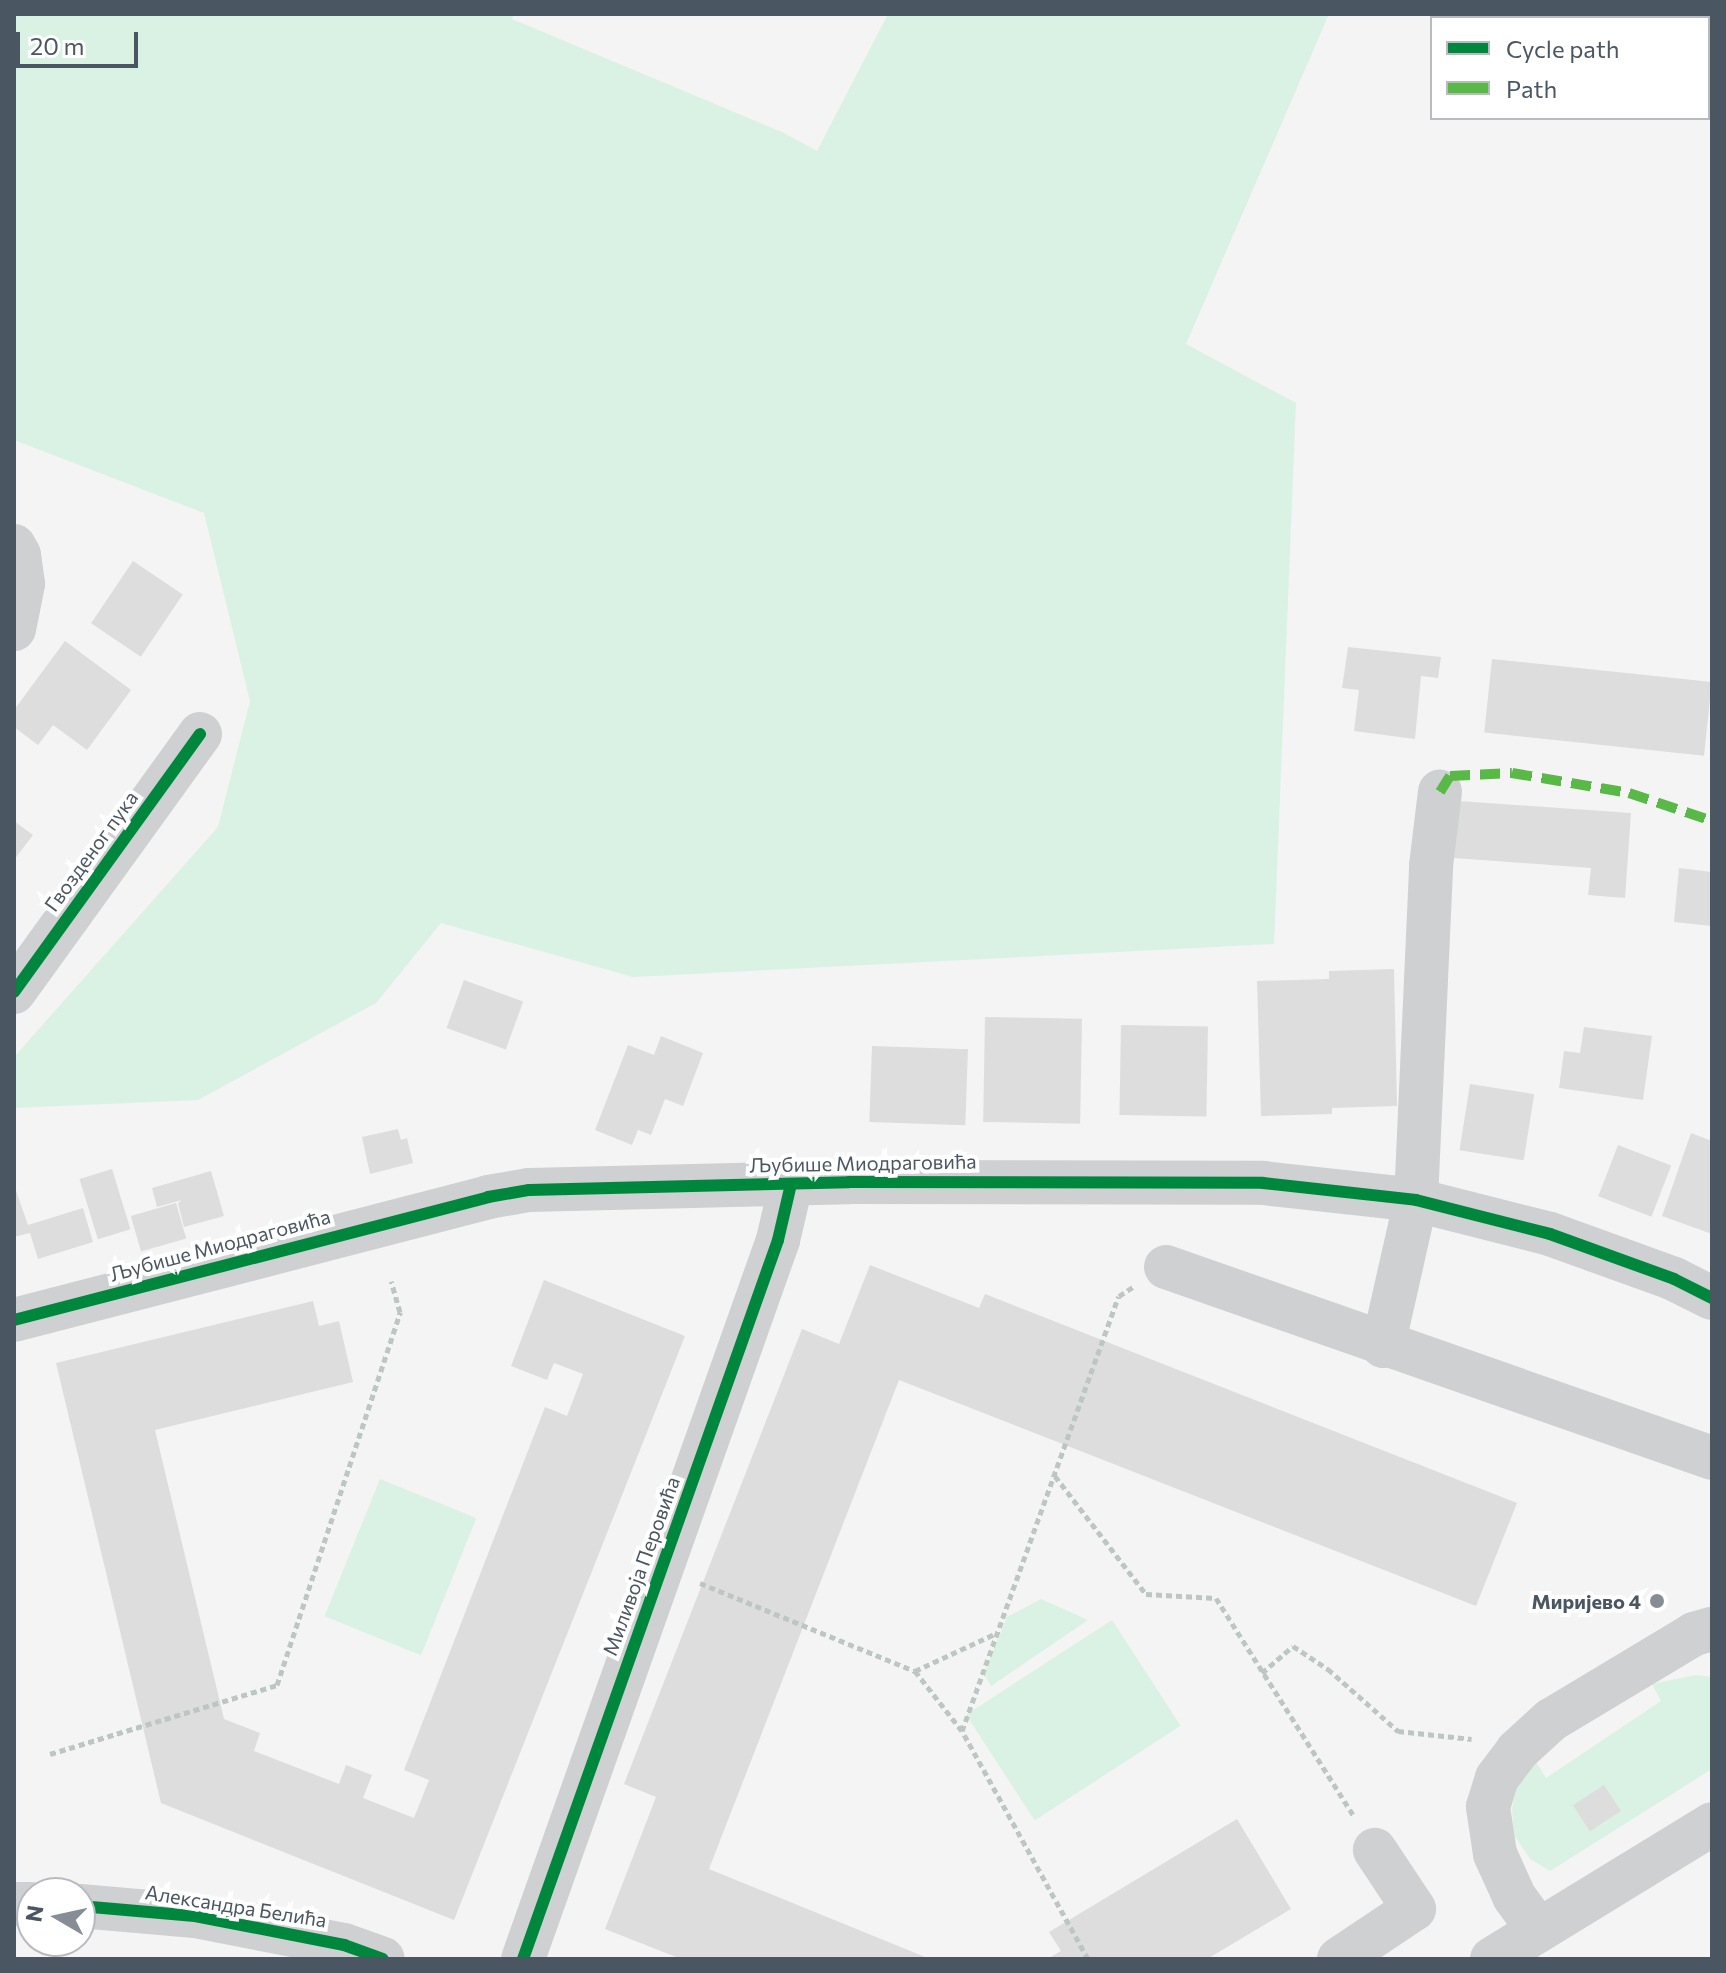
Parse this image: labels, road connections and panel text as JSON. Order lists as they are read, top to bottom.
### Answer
{
  "streets": {
    "street": [
      "Гвозденог пука",
      "Љубише Миодраговића",
      "Миливоја Перовића",
      "Александра Белића"
    ]
  },
  "crossings": [
    ["Љубише Миодраговића", "Миливоја Перовића"]
  ],
  "places": ["Миријево 4"],
  "legend": ["Cycle path", "Path"],
  "scale_bar": "20 m",
  "north": "left"
}
